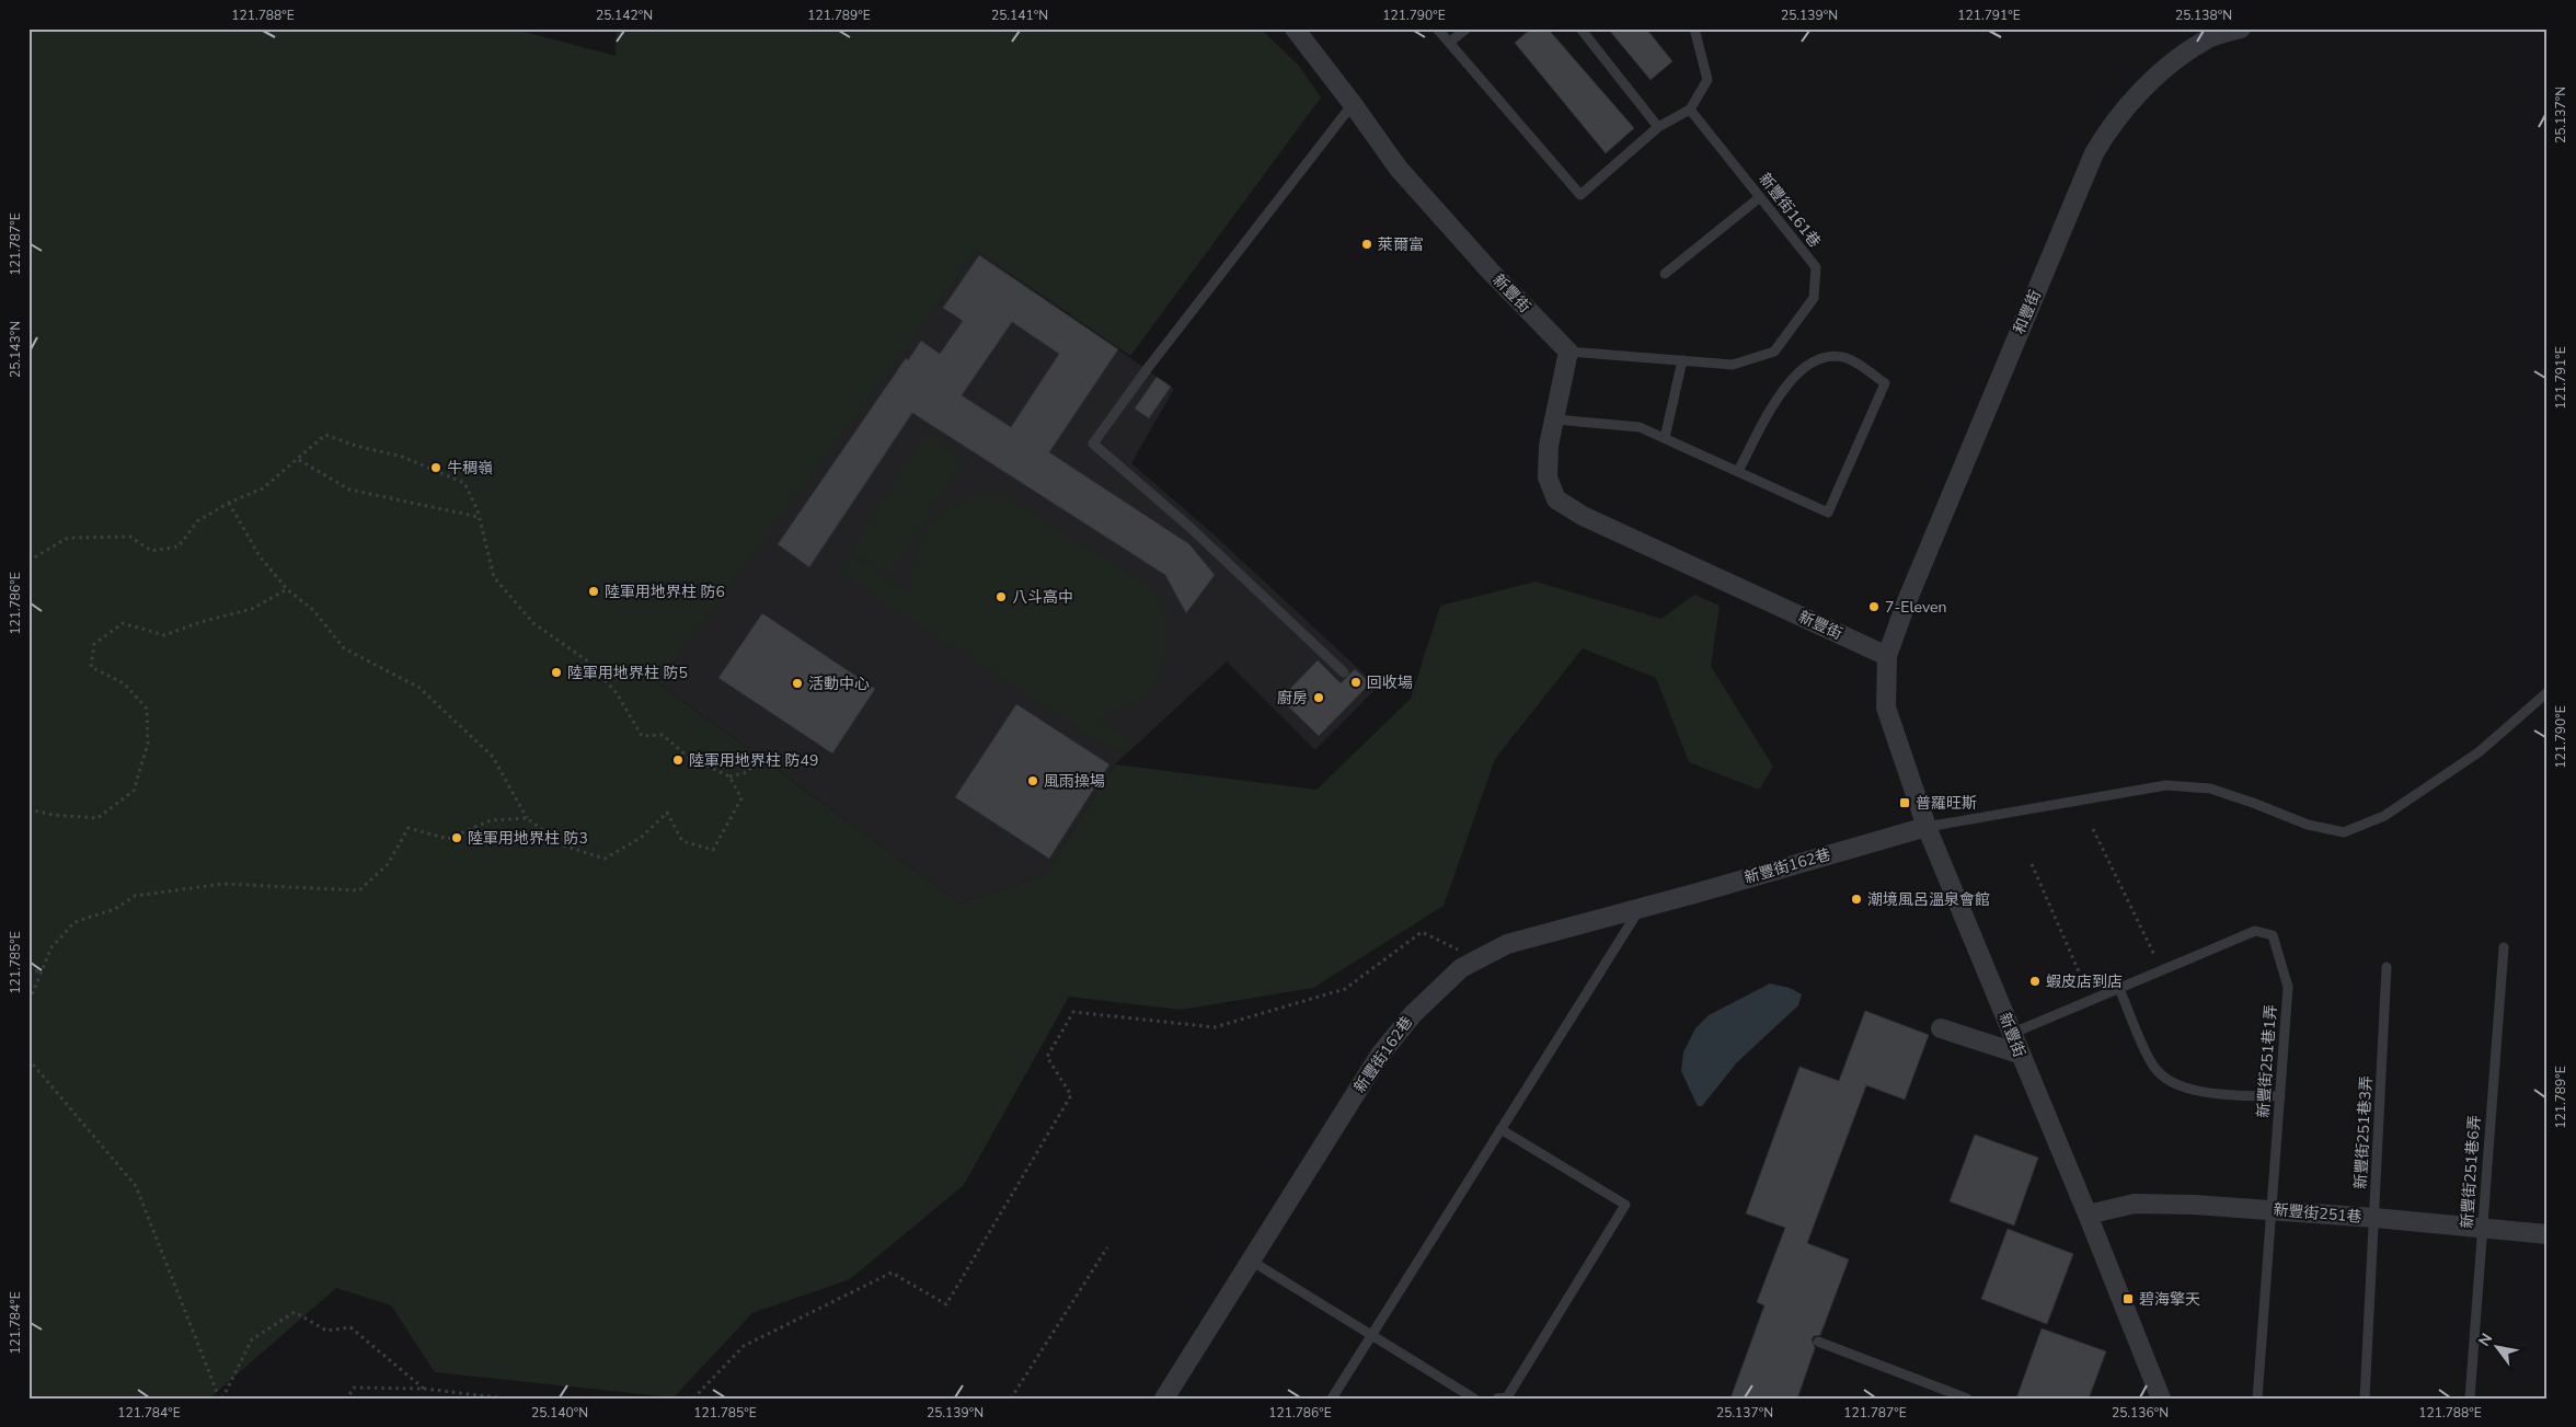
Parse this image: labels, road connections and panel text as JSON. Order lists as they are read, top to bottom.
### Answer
{
  "streets": {
    "street": [
      "新豐街",
      "和豐街",
      "新豐街162巷",
      "新豐街251巷"
    ],
    "lane": [
      "新豐街161巷",
      "新豐街251巷1弄",
      "新豐街251巷3弄",
      "新豐街251巷6弄"
    ]
  },
  "crossings": [
    ["新豐街161巷", "新豐街"],
    ["新豐街", "和豐街"],
    ["新豐街", "新豐街162巷"],
    ["新豐街", "新豐街251巷"],
    ["新豐街251巷1弄", "新豐街251巷"],
    ["新豐街251巷3弄", "新豐街251巷"],
    ["新豐街251巷6弄", "新豐街251巷"]
  ],
  "places": {
    "other": [
      "萊爾富",
      "牛稠嶺",
      "陸軍用地界柱 防6",
      "八斗高中",
      "7-Eleven",
      "陸軍用地界柱 防5",
      "回收場",
      "活動中心",
      "廚房",
      "陸軍用地界柱 防49",
      "風雨操場",
      "陸軍用地界柱 防3",
      "潮境風呂溫泉會館",
      "蝦皮店到店"
    ],
    "transit": ["普羅旺斯", "碧海擎天"]
  },
  "north": "top left",
  "coordinates": [
    "121.788°E",
    "25.142°N",
    "121.789°E",
    "25.141°N",
    "121.790°E",
    "25.139°N",
    "121.791°E",
    "25.138°N",
    "25.137°N",
    "121.787°E",
    "25.143°N",
    "121.786°E",
    "121.785°E",
    "121.784°E",
    "25.140°N",
    "25.136°N"
  ]
}
